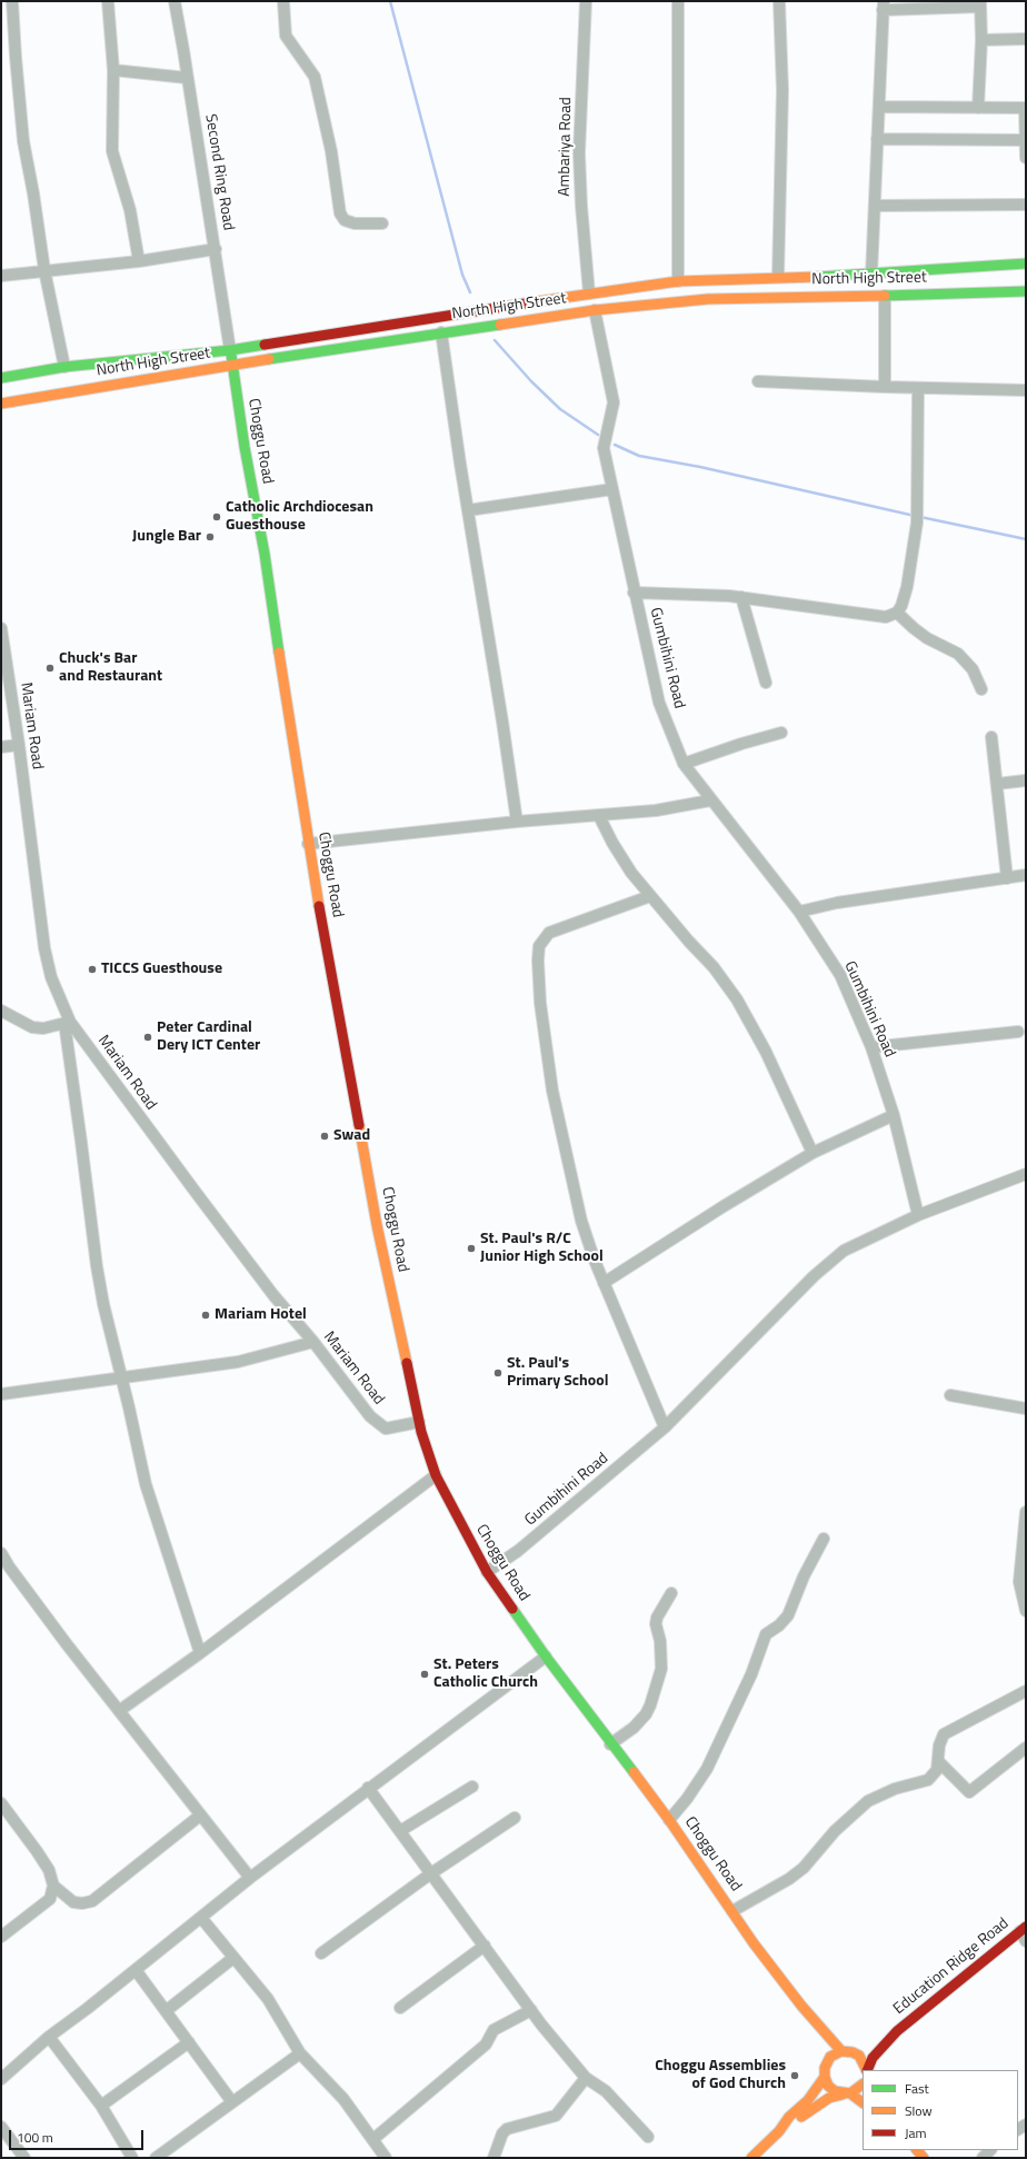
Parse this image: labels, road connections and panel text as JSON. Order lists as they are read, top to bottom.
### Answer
{
  "streets": {
    "main road": ["North High Street", "Choggu Road", "Education Ridge Road"],
    "street": [
      "Ambariya Road",
      "Second Ring Road",
      "Gumbihini Road",
      "Mariam Road"
    ]
  },
  "crossings": [
    ["Ambariya Road", "North High Street"],
    ["Second Ring Road", "North High Street"],
    ["Second Ring Road", "Choggu Road"],
    ["North High Street", "Choggu Road"],
    ["North High Street", "Gumbihini Road"],
    ["Choggu Road", "Gumbihini Road"],
    ["Choggu Road", "Mariam Road"]
  ],
  "places": [
    "Catholic Archdiocesan Guesthouse",
    "Jungle Bar",
    "Chuck's Bar and Restaurant",
    "TICCS Guesthouse",
    "Peter Cardinal Dery ICT Center",
    "Swad",
    "St. Paul's R/C Junior High School",
    "Mariam Hotel",
    "St. Paul's Primary School",
    "St. Peters Catholic Church",
    "Choggu Assemblies of God Church"
  ],
  "legend": ["Fast", "Slow", "Jam"],
  "scale_bar": "100 m"
}
